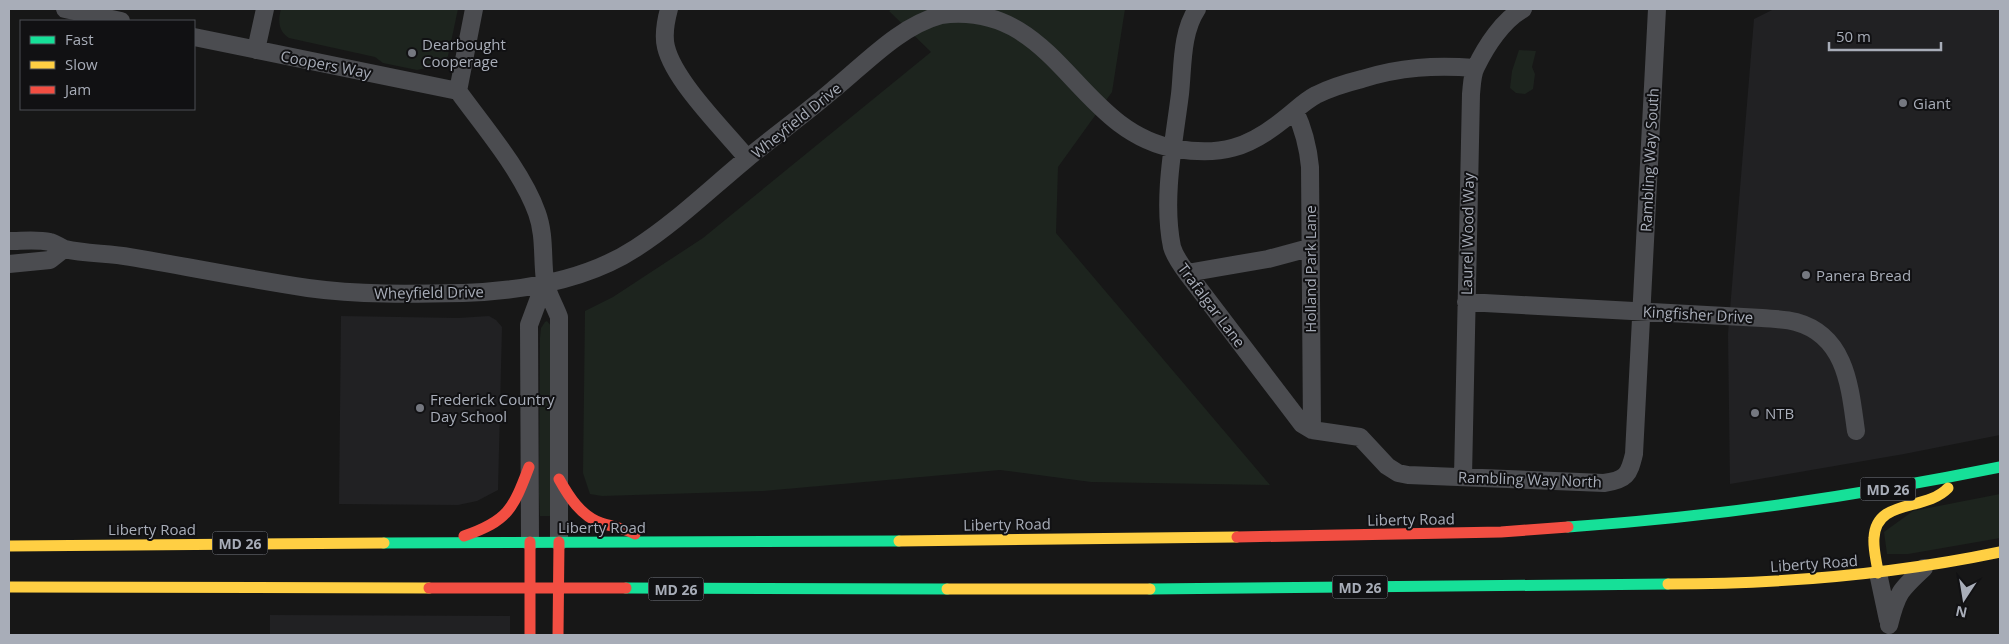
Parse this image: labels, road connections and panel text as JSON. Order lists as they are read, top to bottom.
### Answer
{
  "streets": {
    "main road": ["MD 26", "Liberty Road"],
    "street": [
      "Coopers Way",
      "Wheyfield Drive",
      "Rambling Way South",
      "Laurel Wood Way",
      "Holland Park Lane",
      "Trafalgar Lane",
      "Kingfisher Drive",
      "Rambling Way North"
    ]
  },
  "crossings": [
    ["Wheyfield Drive", "Laurel Wood Way"],
    ["Wheyfield Drive", "Holland Park Lane"],
    ["Wheyfield Drive", "Trafalgar Lane"],
    ["Rambling Way South", "Kingfisher Drive"],
    ["Rambling Way South", "Rambling Way North"],
    ["Laurel Wood Way", "Kingfisher Drive"],
    ["Laurel Wood Way", "Rambling Way North"],
    ["Holland Park Lane", "Trafalgar Lane"],
    ["Holland Park Lane", "Rambling Way North"],
    ["Trafalgar Lane", "Rambling Way North"],
    ["Kingfisher Drive", "Rambling Way North"]
  ],
  "places": [
    "Dearbought Cooperage",
    "Giant",
    "Panera Bread",
    "Frederick Country Day School",
    "NTB"
  ],
  "legend": ["Fast", "Slow", "Jam"],
  "scale_bar": "50 m",
  "north": "bottom"
}
